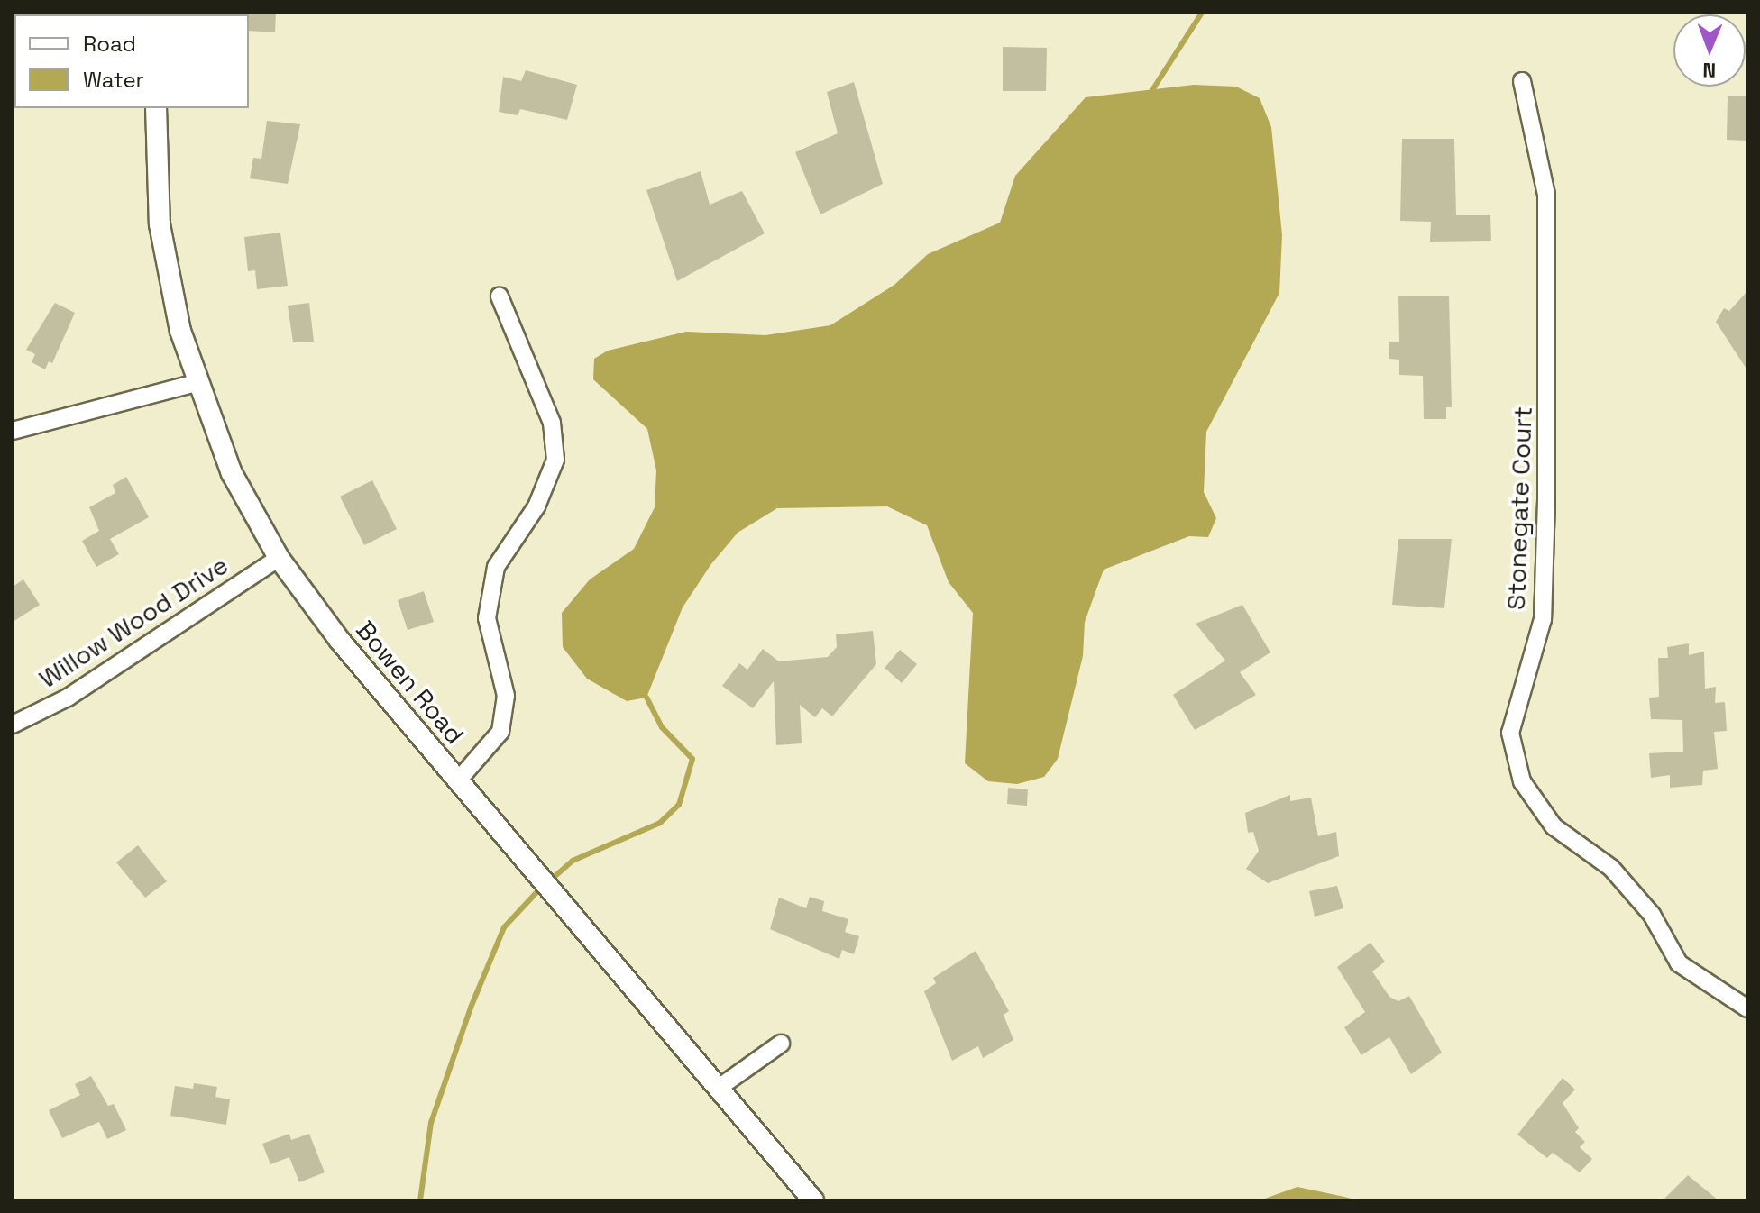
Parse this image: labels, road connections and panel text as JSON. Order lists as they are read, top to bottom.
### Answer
{
  "streets": {
    "street": ["Stonegate Court", "Willow Wood Drive", "Bowen Road"]
  },
  "crossings": [
    ["Willow Wood Drive", "Bowen Road"]
  ],
  "legend": ["Road", "Water"],
  "north": "bottom"
}
